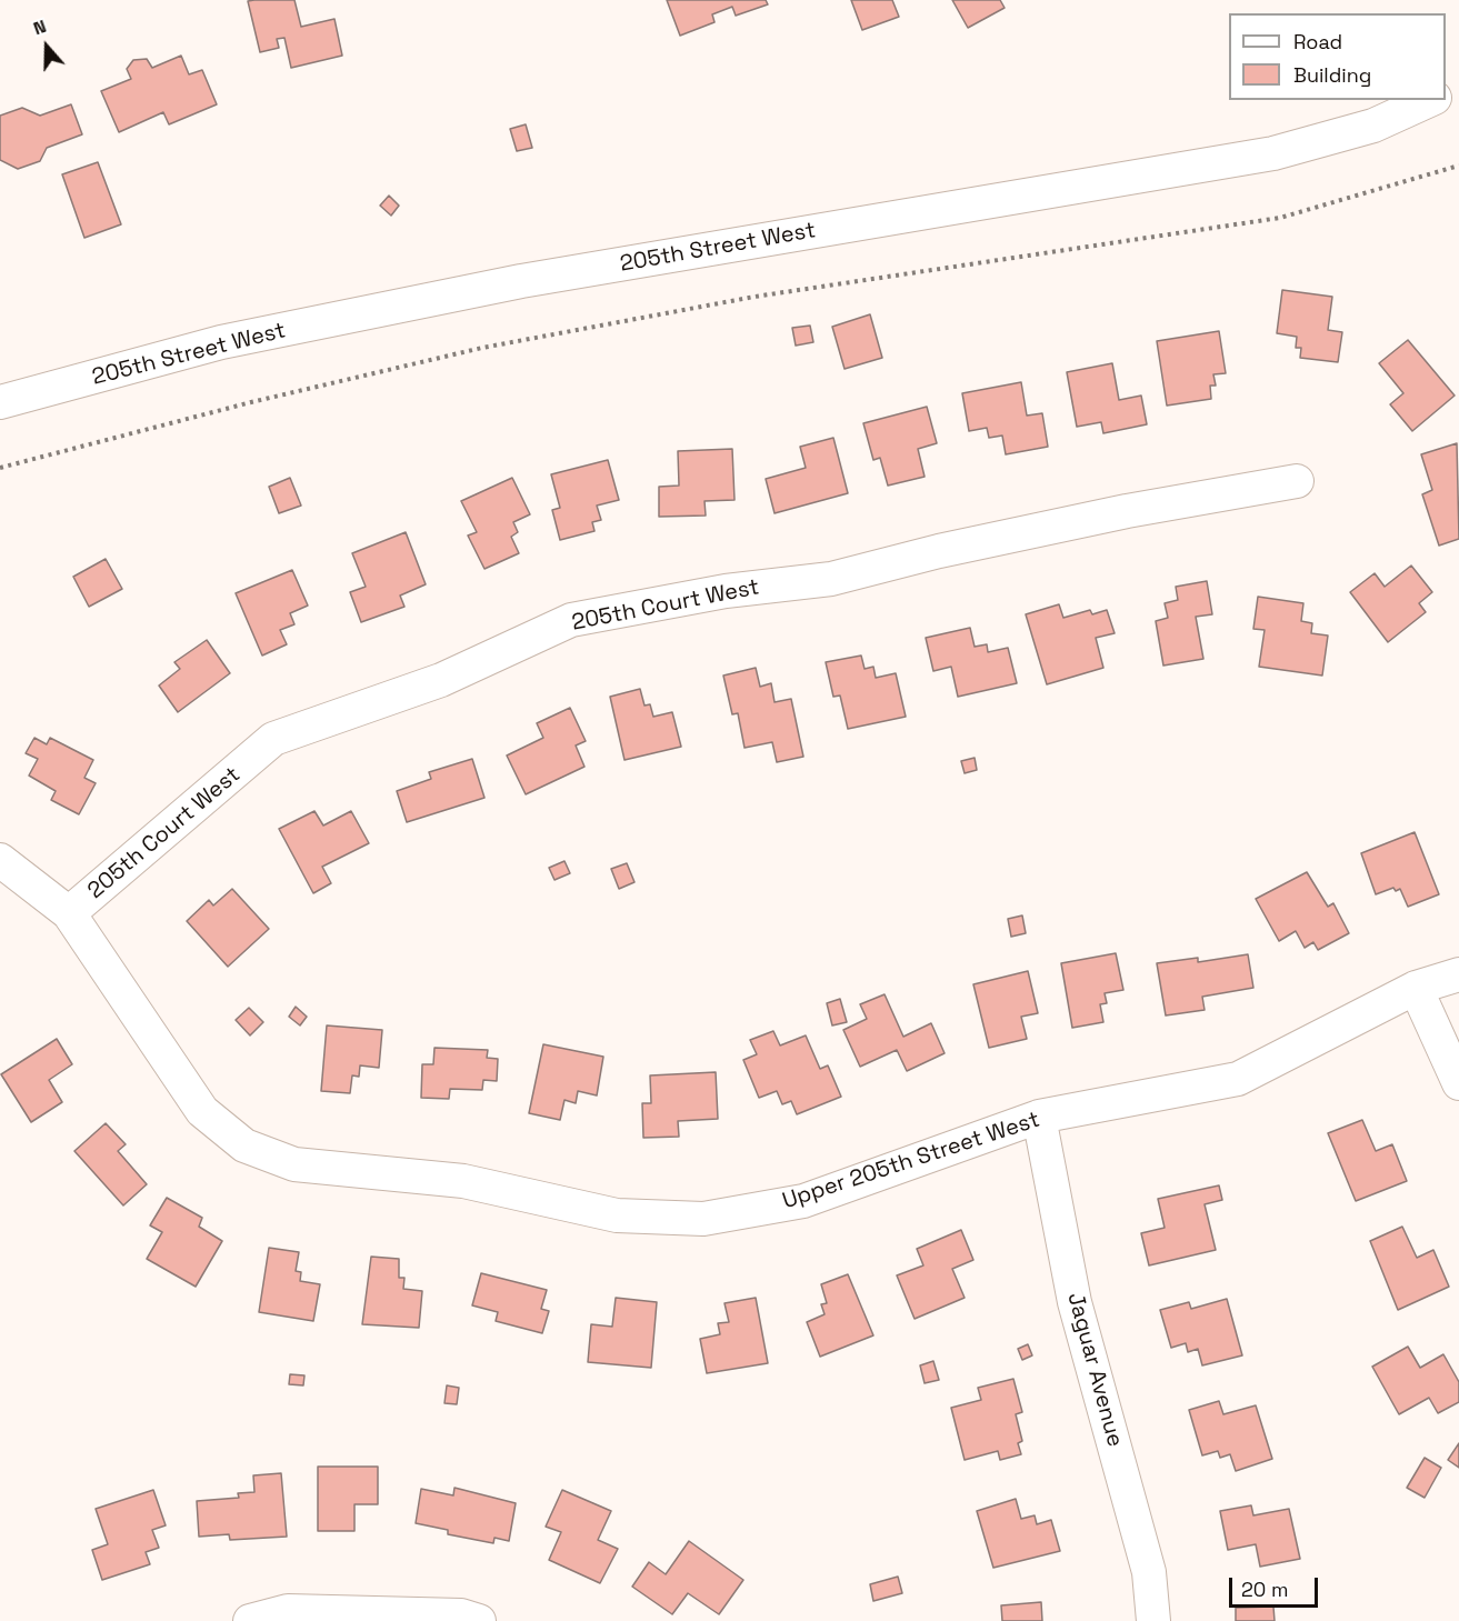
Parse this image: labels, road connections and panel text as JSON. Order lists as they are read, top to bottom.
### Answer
{
  "streets": {
    "street": [
      "205th Street West",
      "205th Court West",
      "Upper 205th Street West",
      "Jaguar Avenue"
    ]
  },
  "crossings": [
    ["205th Court West", "Upper 205th Street West"],
    ["Upper 205th Street West", "Jaguar Avenue"]
  ],
  "legend": ["Road", "Building"],
  "scale_bar": "20 m",
  "north": "top"
}
